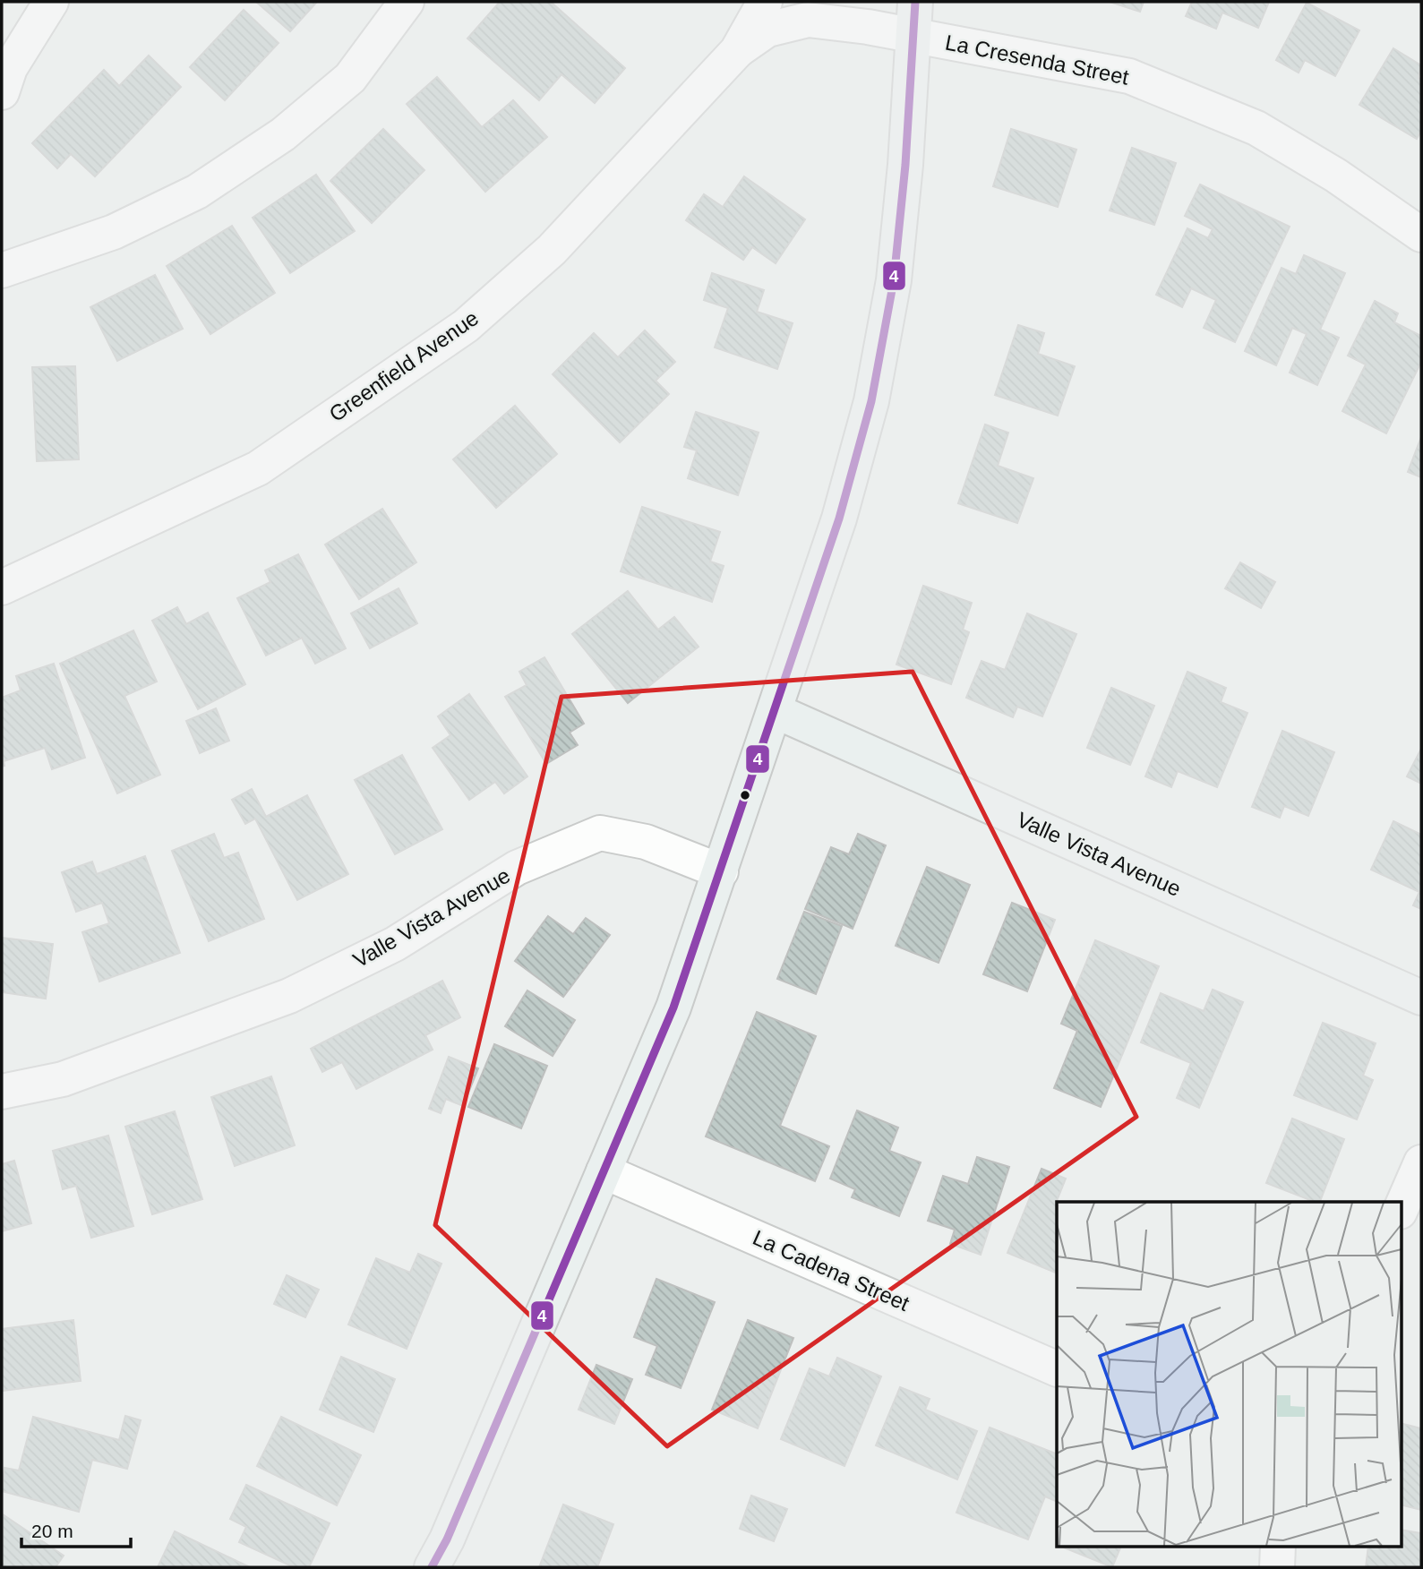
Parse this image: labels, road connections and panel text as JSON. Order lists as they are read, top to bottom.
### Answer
{
  "streets": {
    "main road": ["Valle Vista Avenue"],
    "street": ["La Cresenda Street", "Greenfield Avenue", "La Cadena Street"]
  },
  "crossings": [
    ["La Cresenda Street", "Greenfield Avenue"]
  ],
  "lines": ["transit line 4"],
  "scale_bar": "20 m"
}
